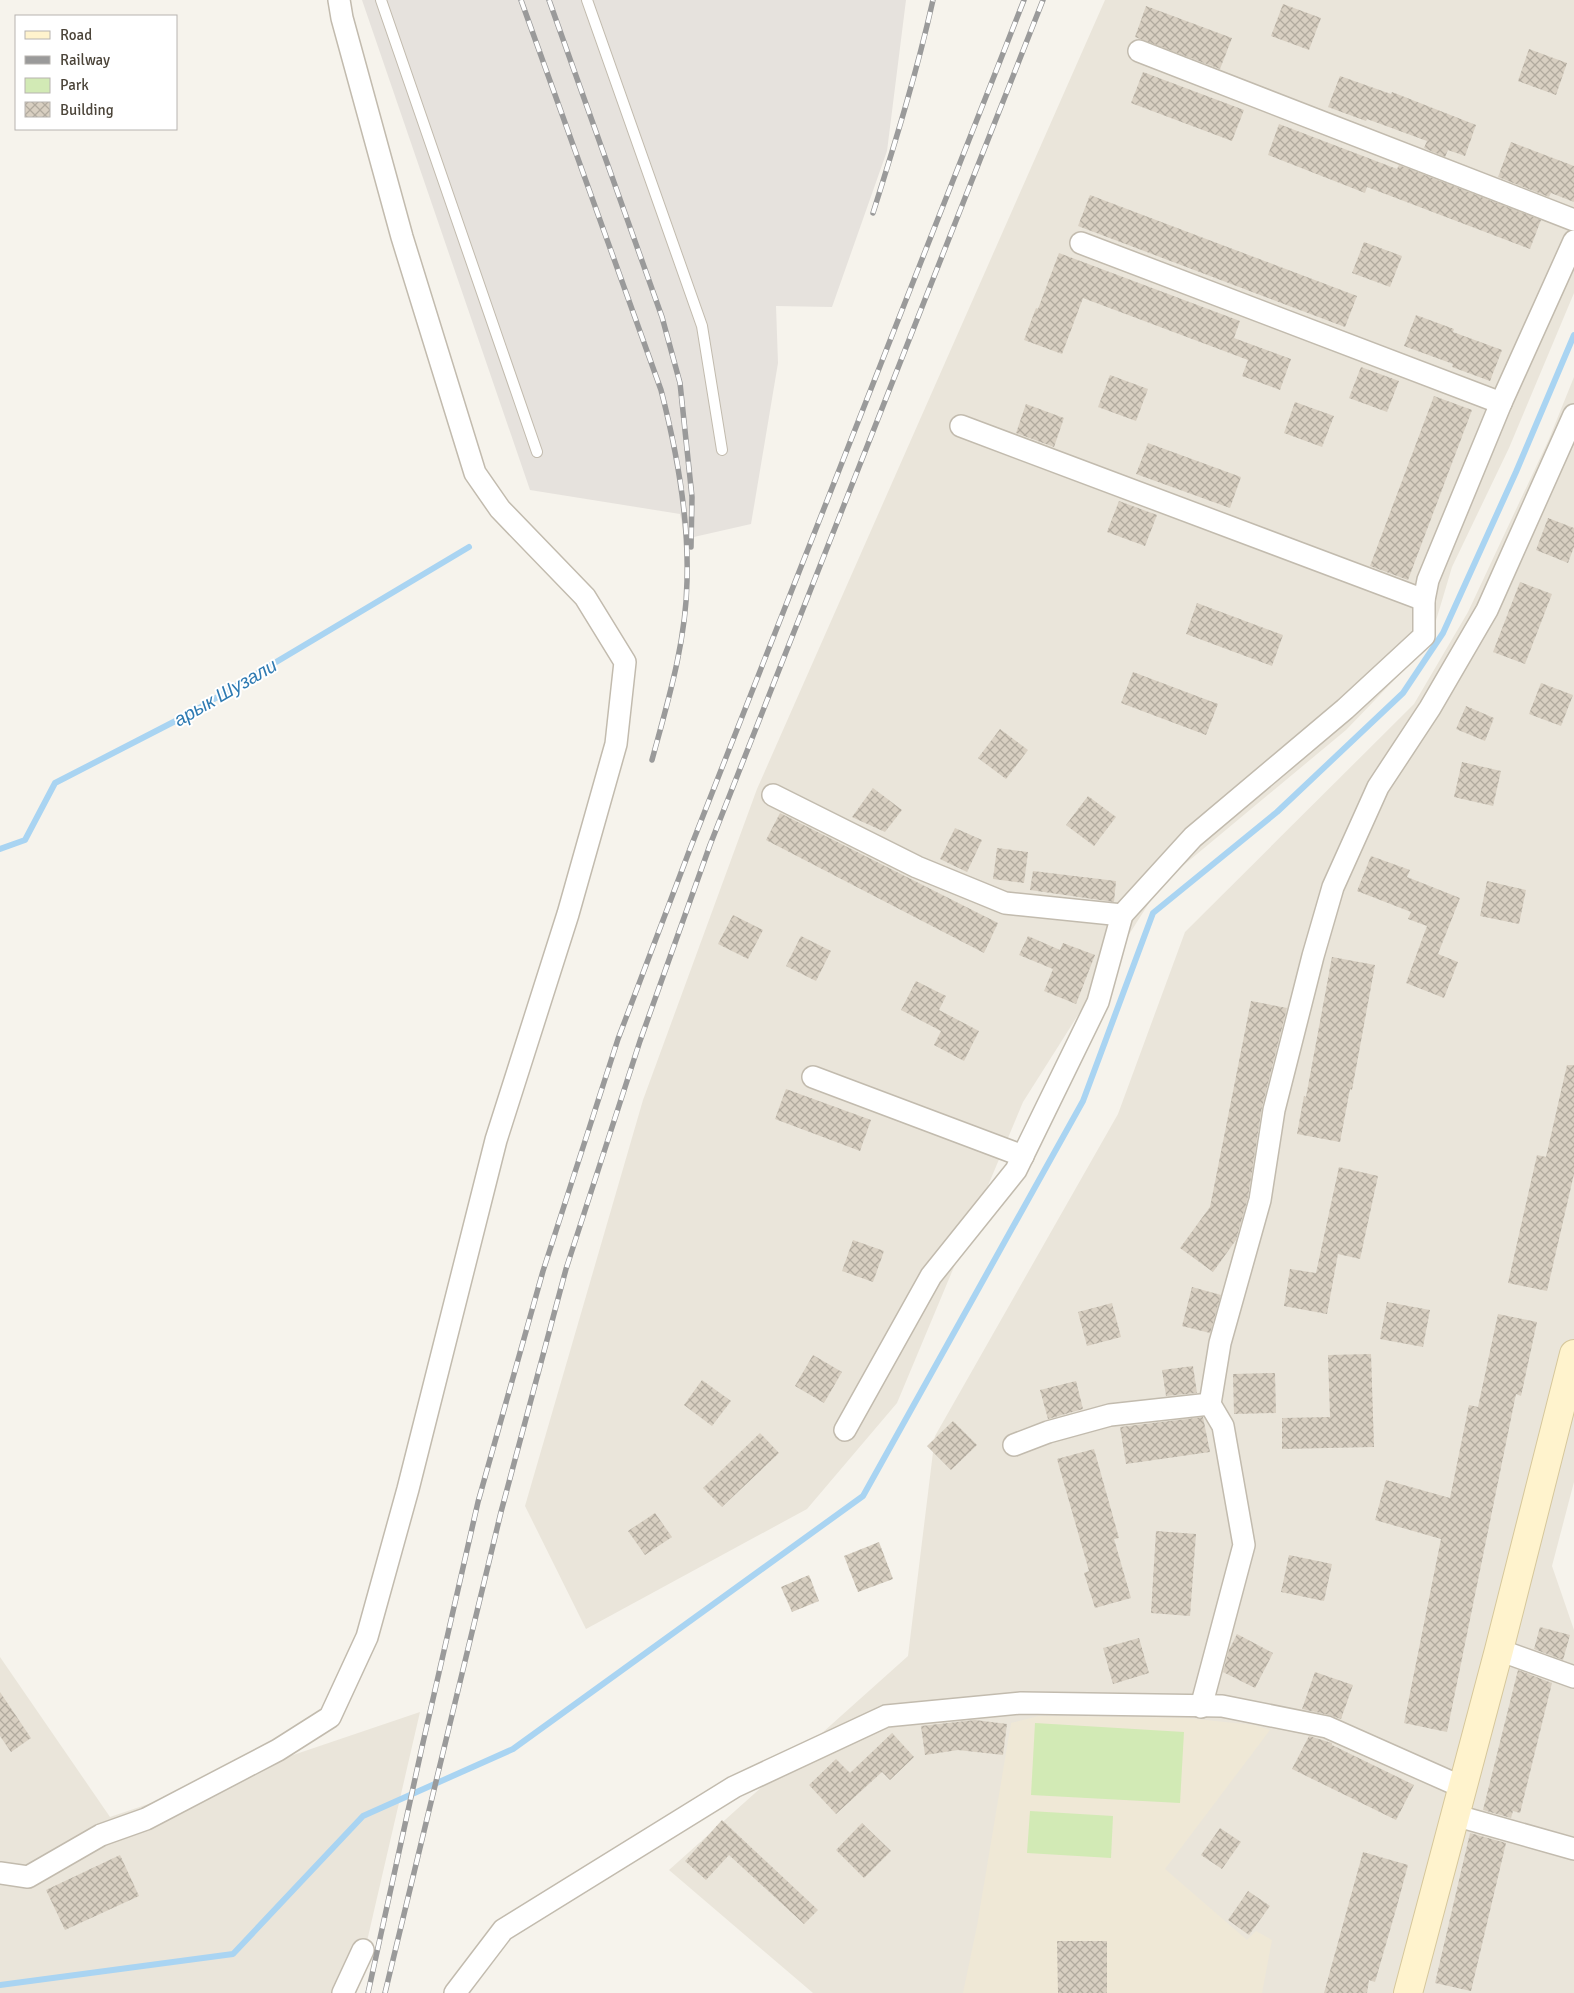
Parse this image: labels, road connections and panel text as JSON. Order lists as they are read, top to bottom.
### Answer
{
  "water": ["арык Шузали"],
  "legend": [
    "Road",
    "Railway",
    "Park",
    "Building"
  ]
}
